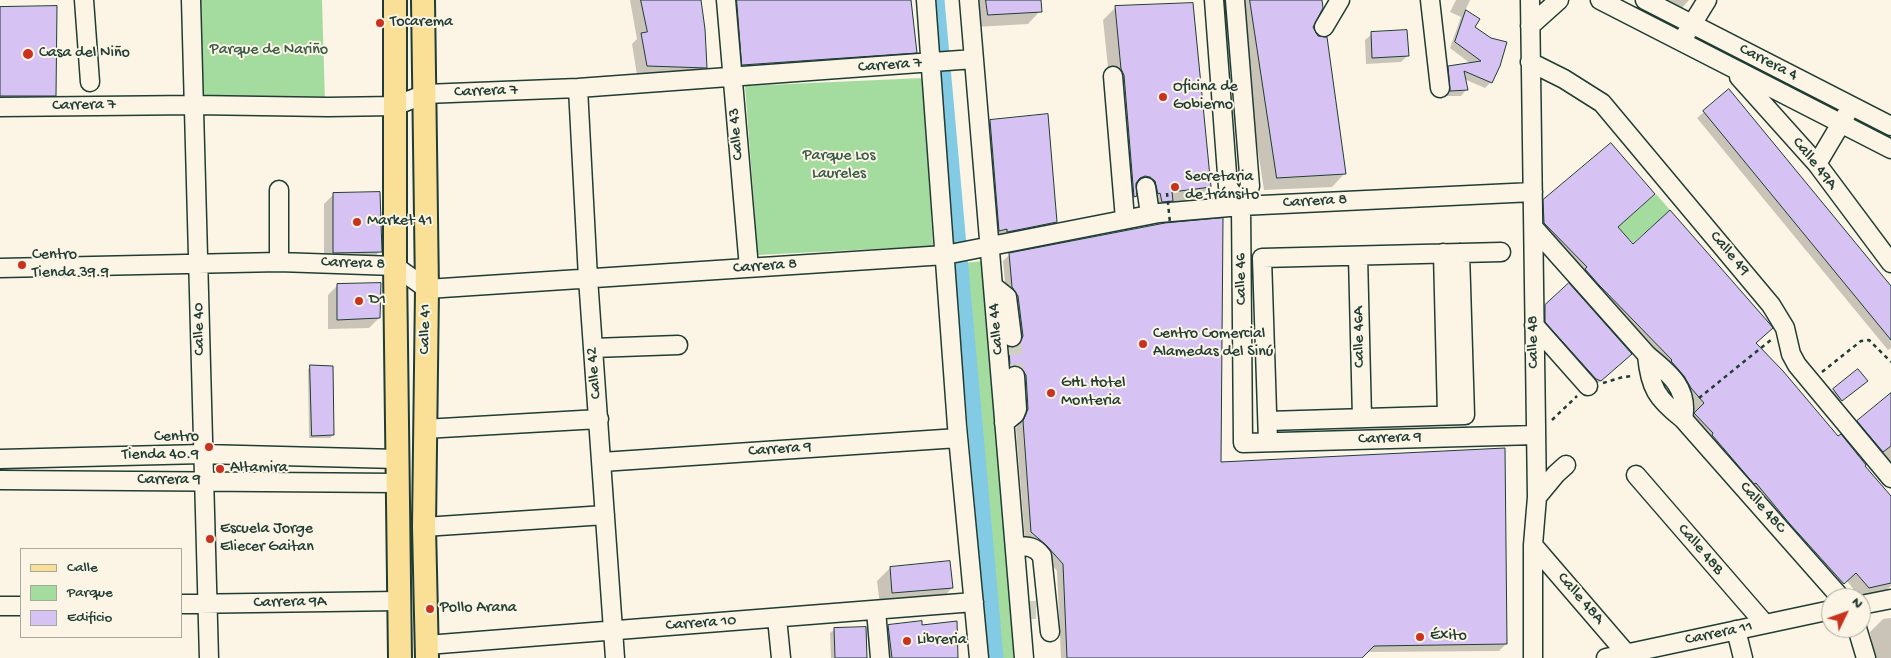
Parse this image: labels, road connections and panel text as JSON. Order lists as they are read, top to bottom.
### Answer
{
  "streets": {
    "main road": ["Calle 41"],
    "street": [
      "Carrera 4",
      "Carrera 7",
      "Calle 43",
      "Calle 49A",
      "Carrera 8",
      "Calle 49",
      "Calle 46",
      "Calle 40",
      "Calle 44",
      "Calle 46A",
      "Calle 48",
      "Calle 42",
      "Carrera 9",
      "Calle 48C",
      "Calle 48B",
      "Calle 48A",
      "Carrera 9A",
      "Carrera 10",
      "Carrera 11"
    ]
  },
  "crossings": [
    ["Carrera 7", "Calle 43"],
    ["Carrera 7", "Calle 40"],
    ["Carrera 7", "Calle 41"],
    ["Carrera 7", "Calle 44"],
    ["Carrera 7", "Calle 42"],
    ["Calle 43", "Carrera 8"],
    ["Carrera 8", "Calle 46"],
    ["Carrera 8", "Calle 40"],
    ["Carrera 8", "Calle 41"],
    ["Carrera 8", "Calle 44"],
    ["Carrera 8", "Calle 48"],
    ["Carrera 8", "Calle 42"],
    ["Calle 49", "Calle 48"],
    ["Calle 46", "Carrera 9"],
    ["Calle 40", "Carrera 9"],
    ["Calle 40", "Carrera 9A"],
    ["Calle 41", "Carrera 9"],
    ["Calle 41", "Carrera 9A"],
    ["Calle 41", "Carrera 10"],
    ["Calle 46A", "Carrera 9"],
    ["Calle 48", "Carrera 9"],
    ["Calle 48", "Calle 48C"],
    ["Calle 48", "Calle 48A"],
    ["Calle 42", "Carrera 9"],
    ["Calle 42", "Carrera 10"],
    ["Calle 48B", "Carrera 11"],
    ["Calle 48A", "Carrera 11"]
  ],
  "parks": ["Parque de Nariño", "Parque Los Laureles"],
  "places": [
    "Tocarema",
    "Casa del Niño",
    "Oficina de Gobierno",
    "Secretaria de tránsito",
    "Market 41",
    "Centro Tienda 39.9",
    "D1",
    "Centro Comercial Alamedas del Sinú",
    "GHL Hotel Monteria",
    "Centro Tienda 40.9",
    "Altamira",
    "Escuela Jorge Eliecer Gaitan",
    "Pollo Arana",
    "Éxito",
    "Libreria"
  ],
  "legend": ["Calle", "Parque", "Edificio"],
  "north": "top right"
}
